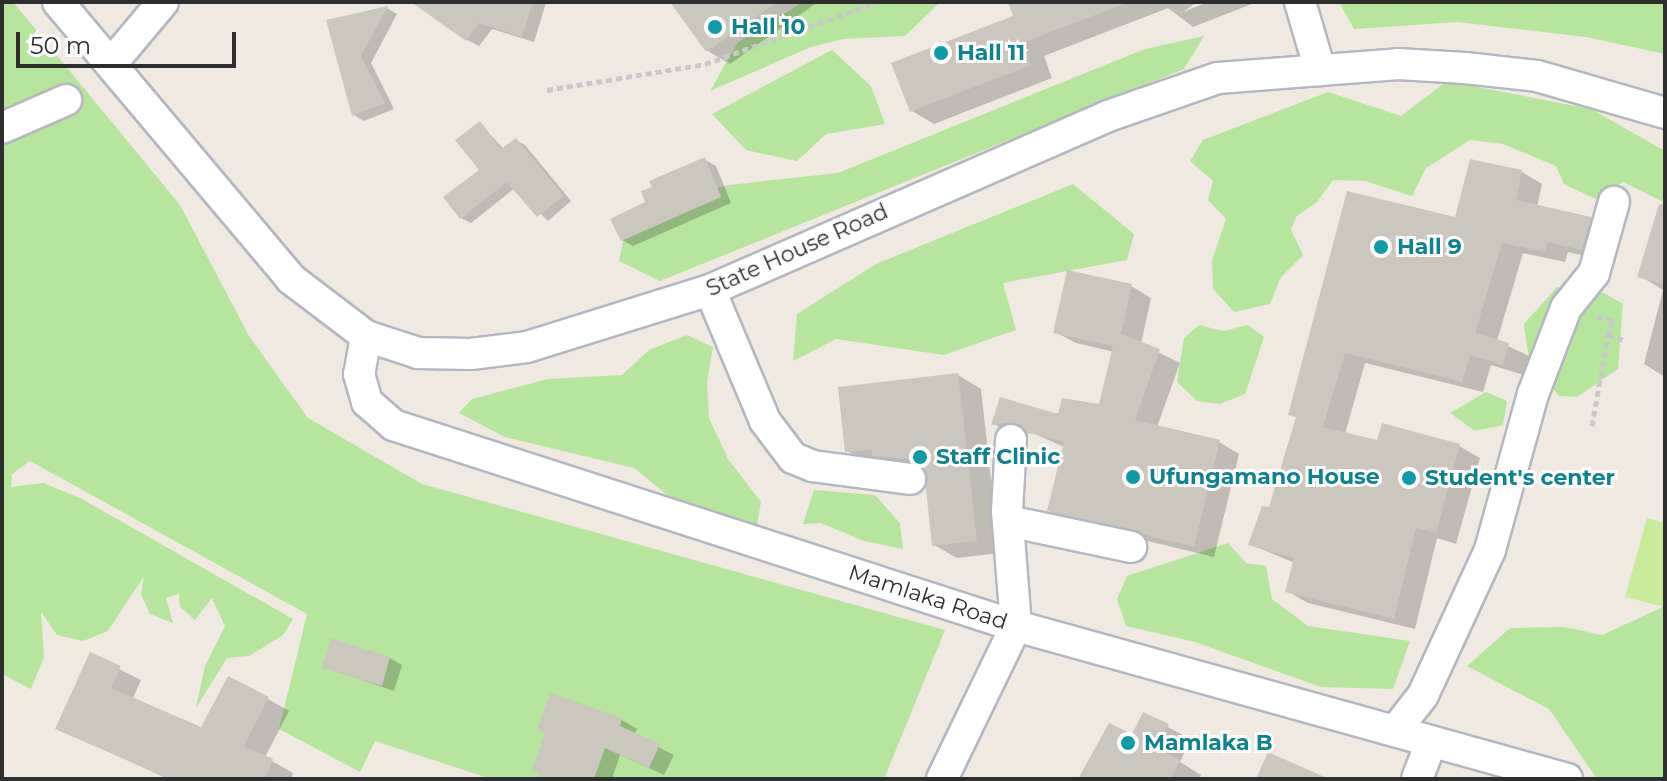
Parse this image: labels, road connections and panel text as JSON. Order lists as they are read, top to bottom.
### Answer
{
  "streets": {
    "street": ["State House Road", "Mamlaka Road"]
  },
  "crossings": [
    ["State House Road", "Mamlaka Road"]
  ],
  "places": [
    "Hall 10",
    "Hall 11",
    "Hall 9",
    "Staff Clinic",
    "Ufungamano House",
    "Student's center",
    "Mamlaka B"
  ],
  "scale_bar": "50 m"
}
